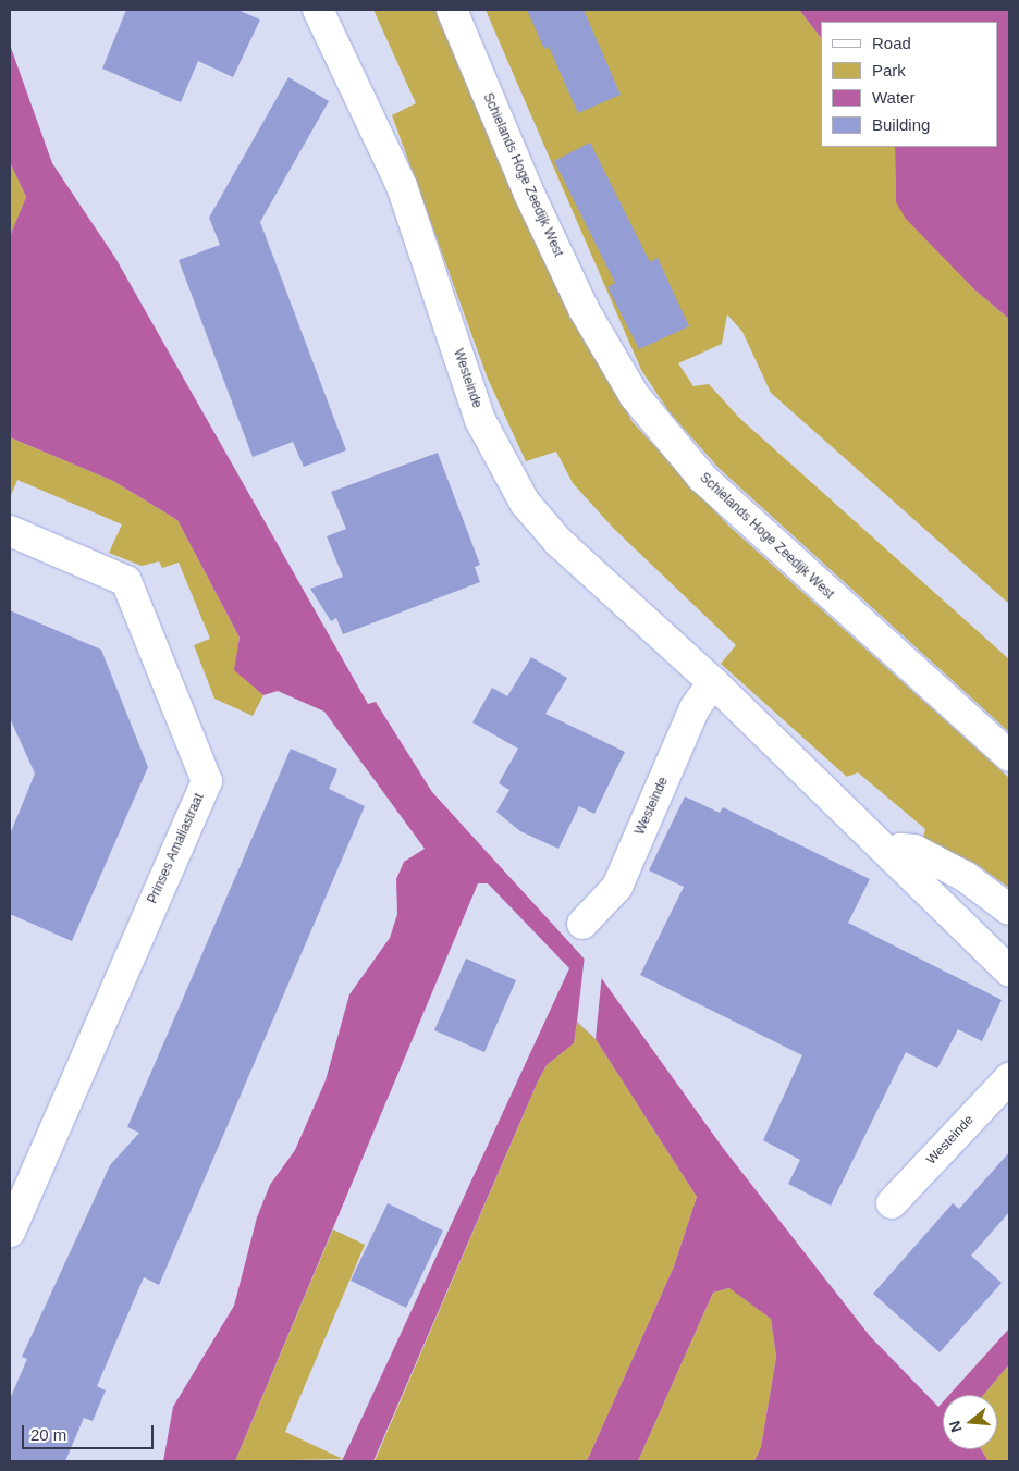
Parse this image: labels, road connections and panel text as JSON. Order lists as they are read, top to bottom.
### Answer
{
  "streets": {
    "street": ["Schielands Hoge Zeedijk West", "Westeinde", "Prinses Amaliastraat"]
  },
  "legend": [
    "Road",
    "Park",
    "Water",
    "Building"
  ],
  "scale_bar": "20 m",
  "north": "left"
}
